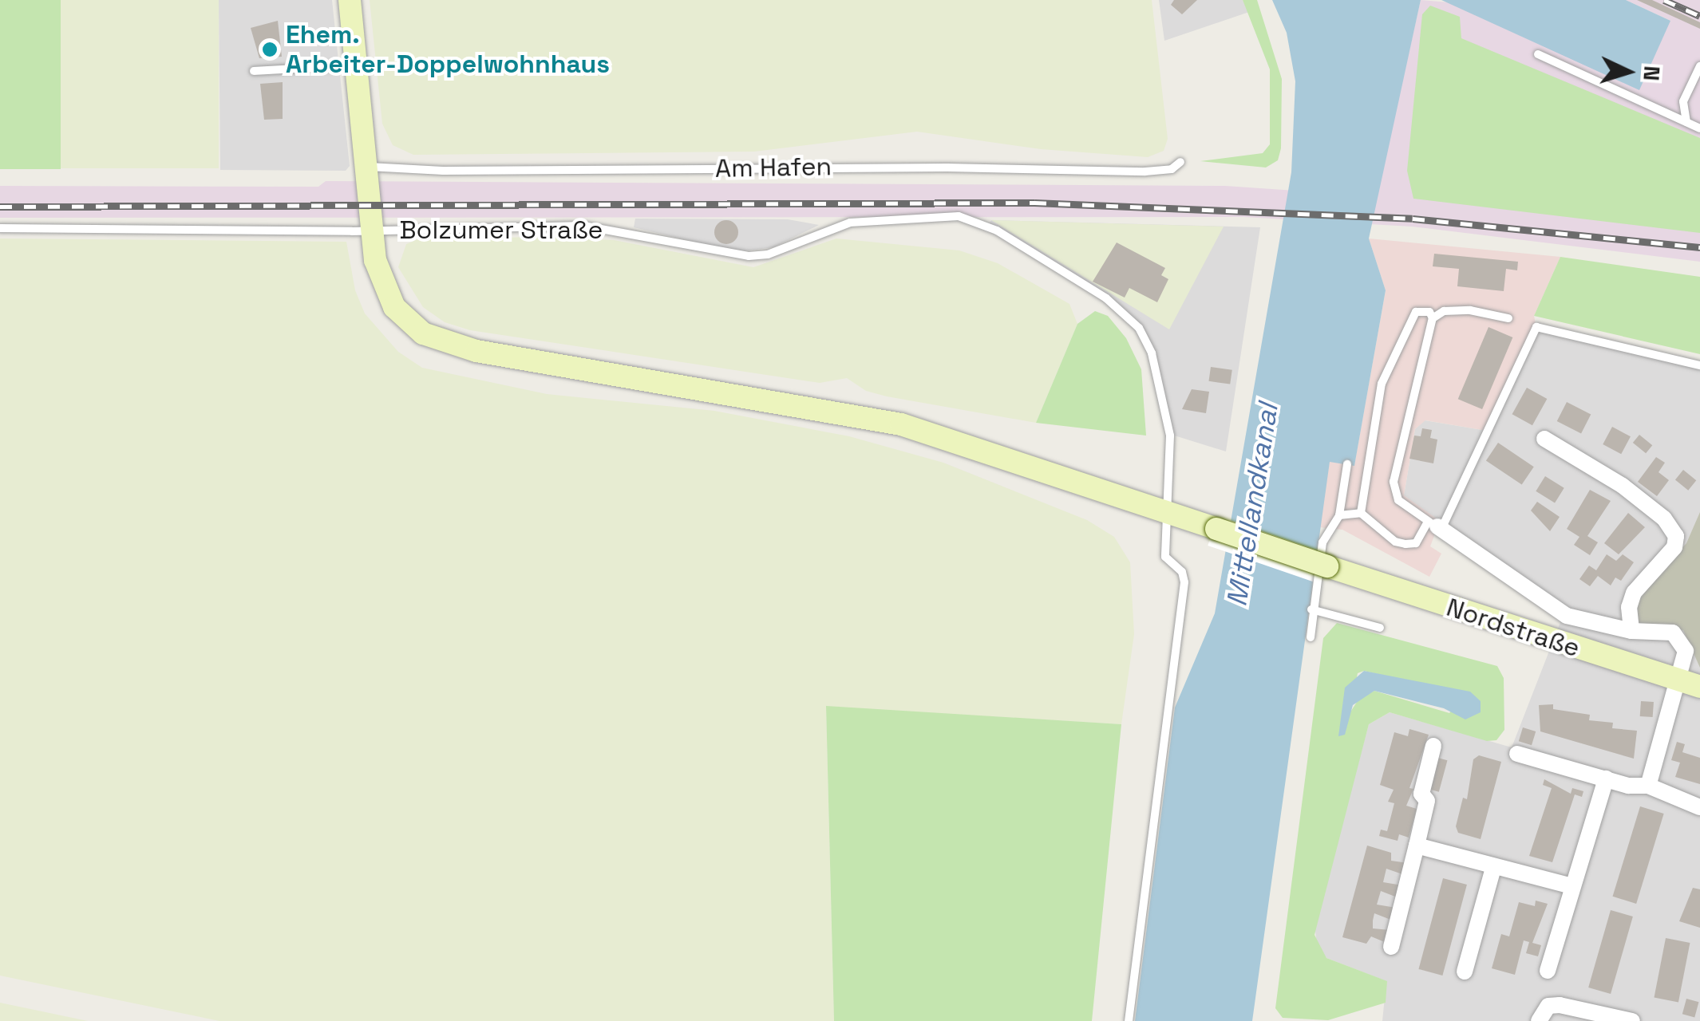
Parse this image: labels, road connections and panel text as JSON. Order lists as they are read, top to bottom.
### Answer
{
  "streets": {
    "main road": ["Bolzumer Straße", "Nordstraße"],
    "lane": ["Am Hafen"]
  },
  "crossings": [
    ["Bolzumer Straße", "Nordstraße"]
  ],
  "water": ["Mittellandkanal"],
  "places": ["Ehem. Arbeiter-Doppelwohnhaus"],
  "north": "right"
}
